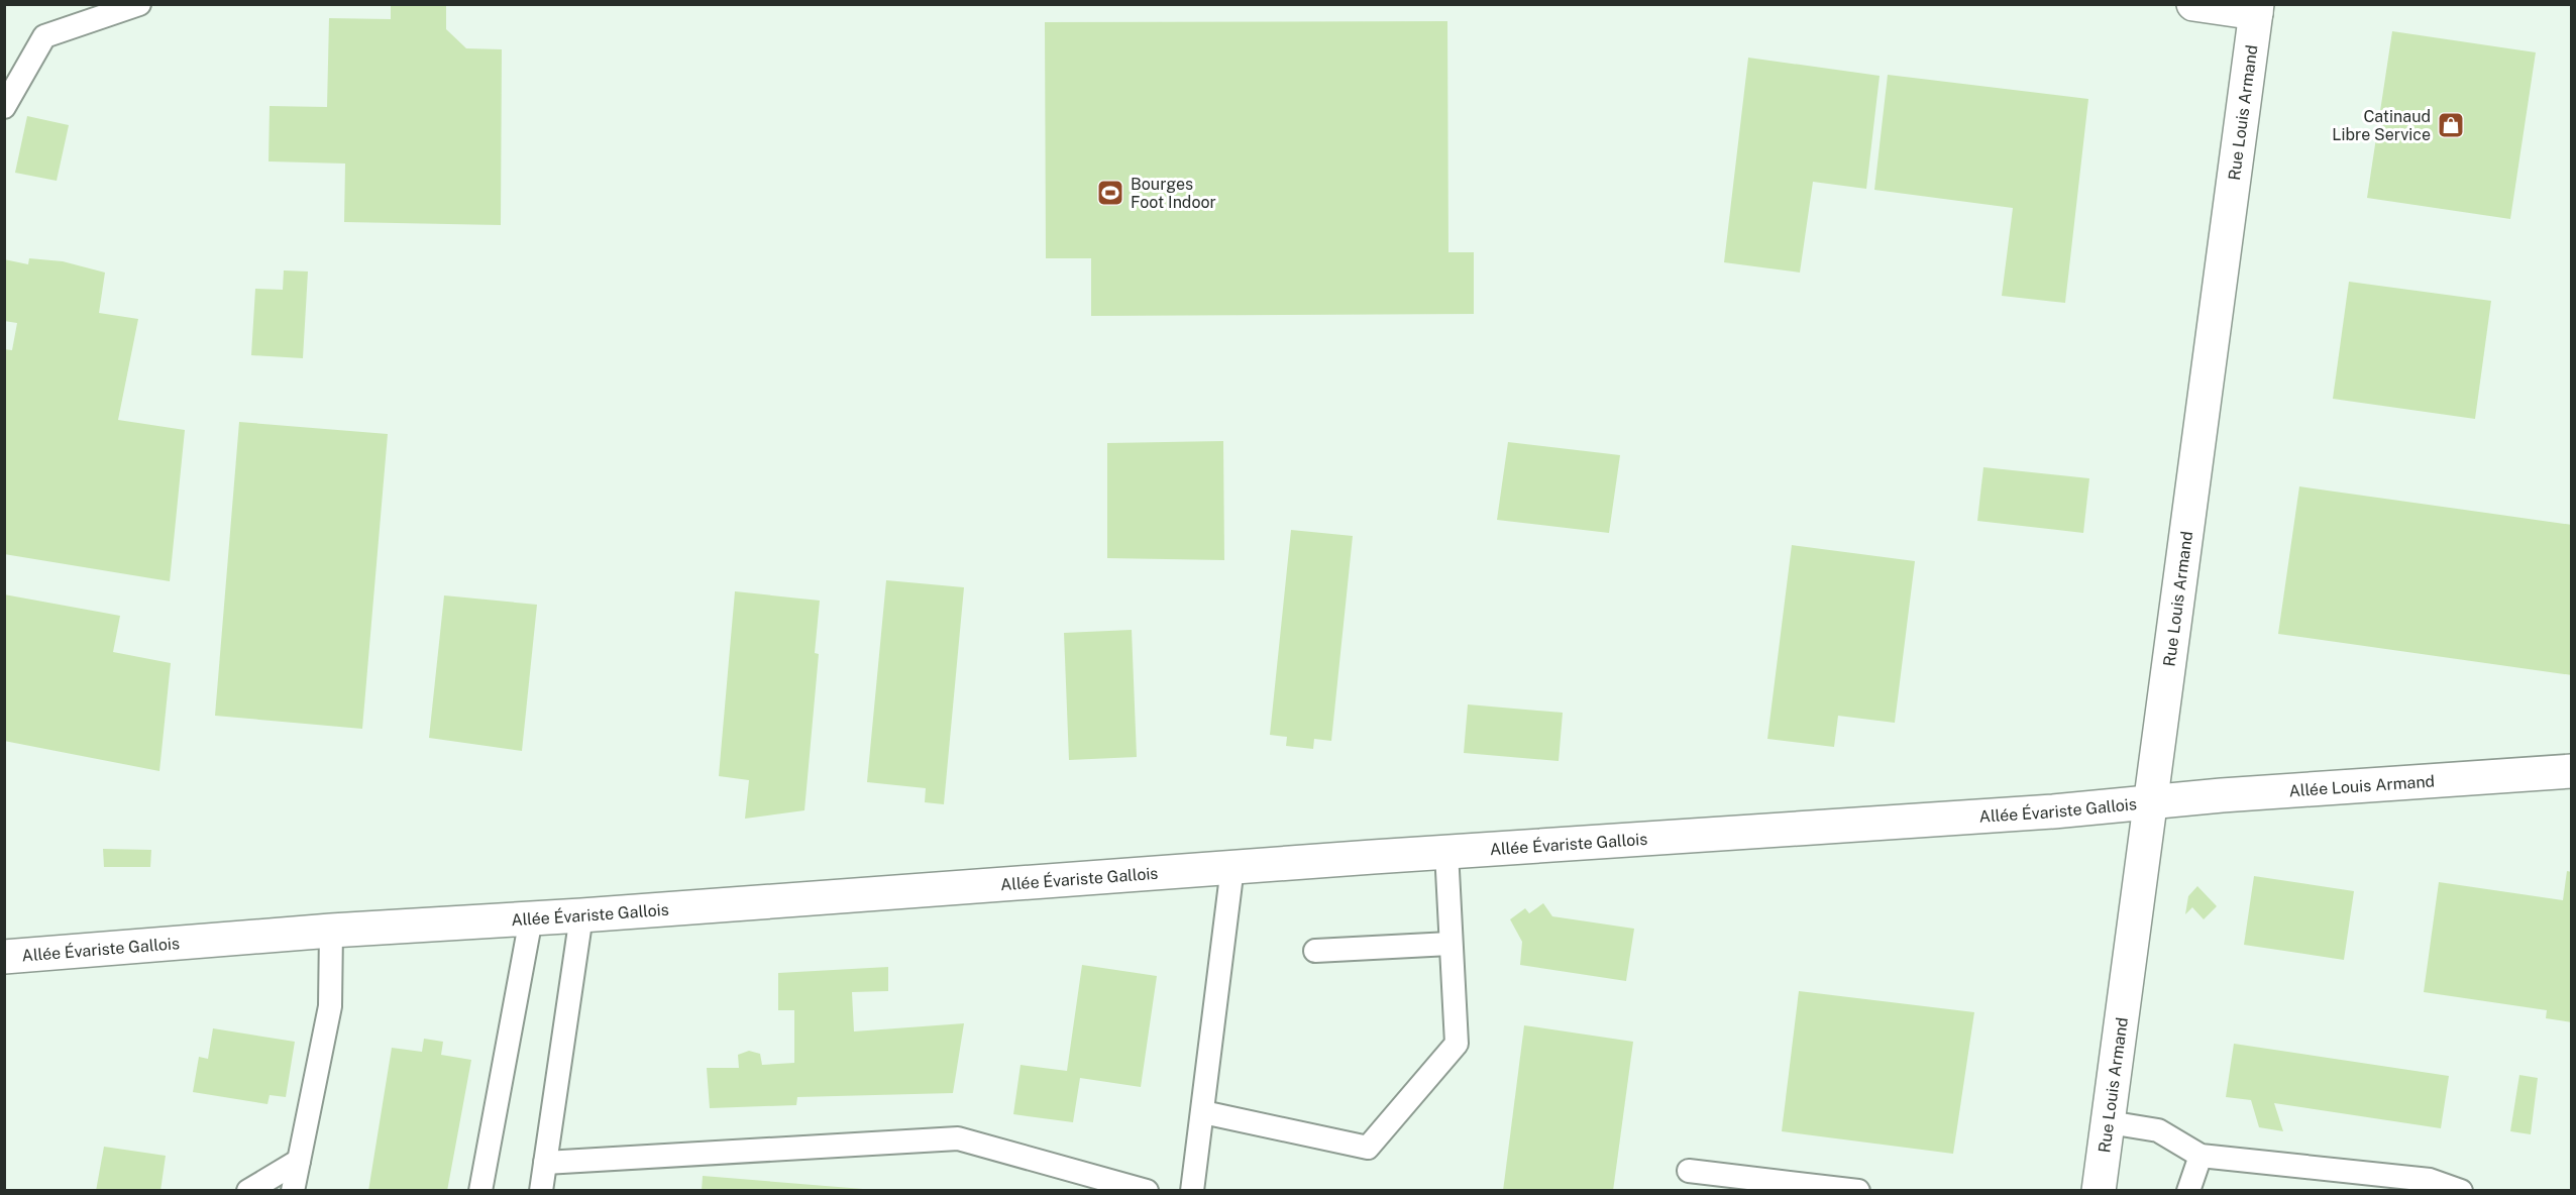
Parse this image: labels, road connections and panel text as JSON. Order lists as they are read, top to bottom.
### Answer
{
  "streets": {
    "street": ["Rue Louis Armand", "Allée Louis Armand", "Allée Évariste Gallois"]
  },
  "crossings": [
    ["Rue Louis Armand", "Allée Louis Armand"],
    ["Rue Louis Armand", "Allée Évariste Gallois"],
    ["Allée Louis Armand", "Allée Évariste Gallois"]
  ],
  "places": {
    "shop": ["Catinaud Libre Service"],
    "sports": ["Bourges Foot Indoor"]
  }
}
